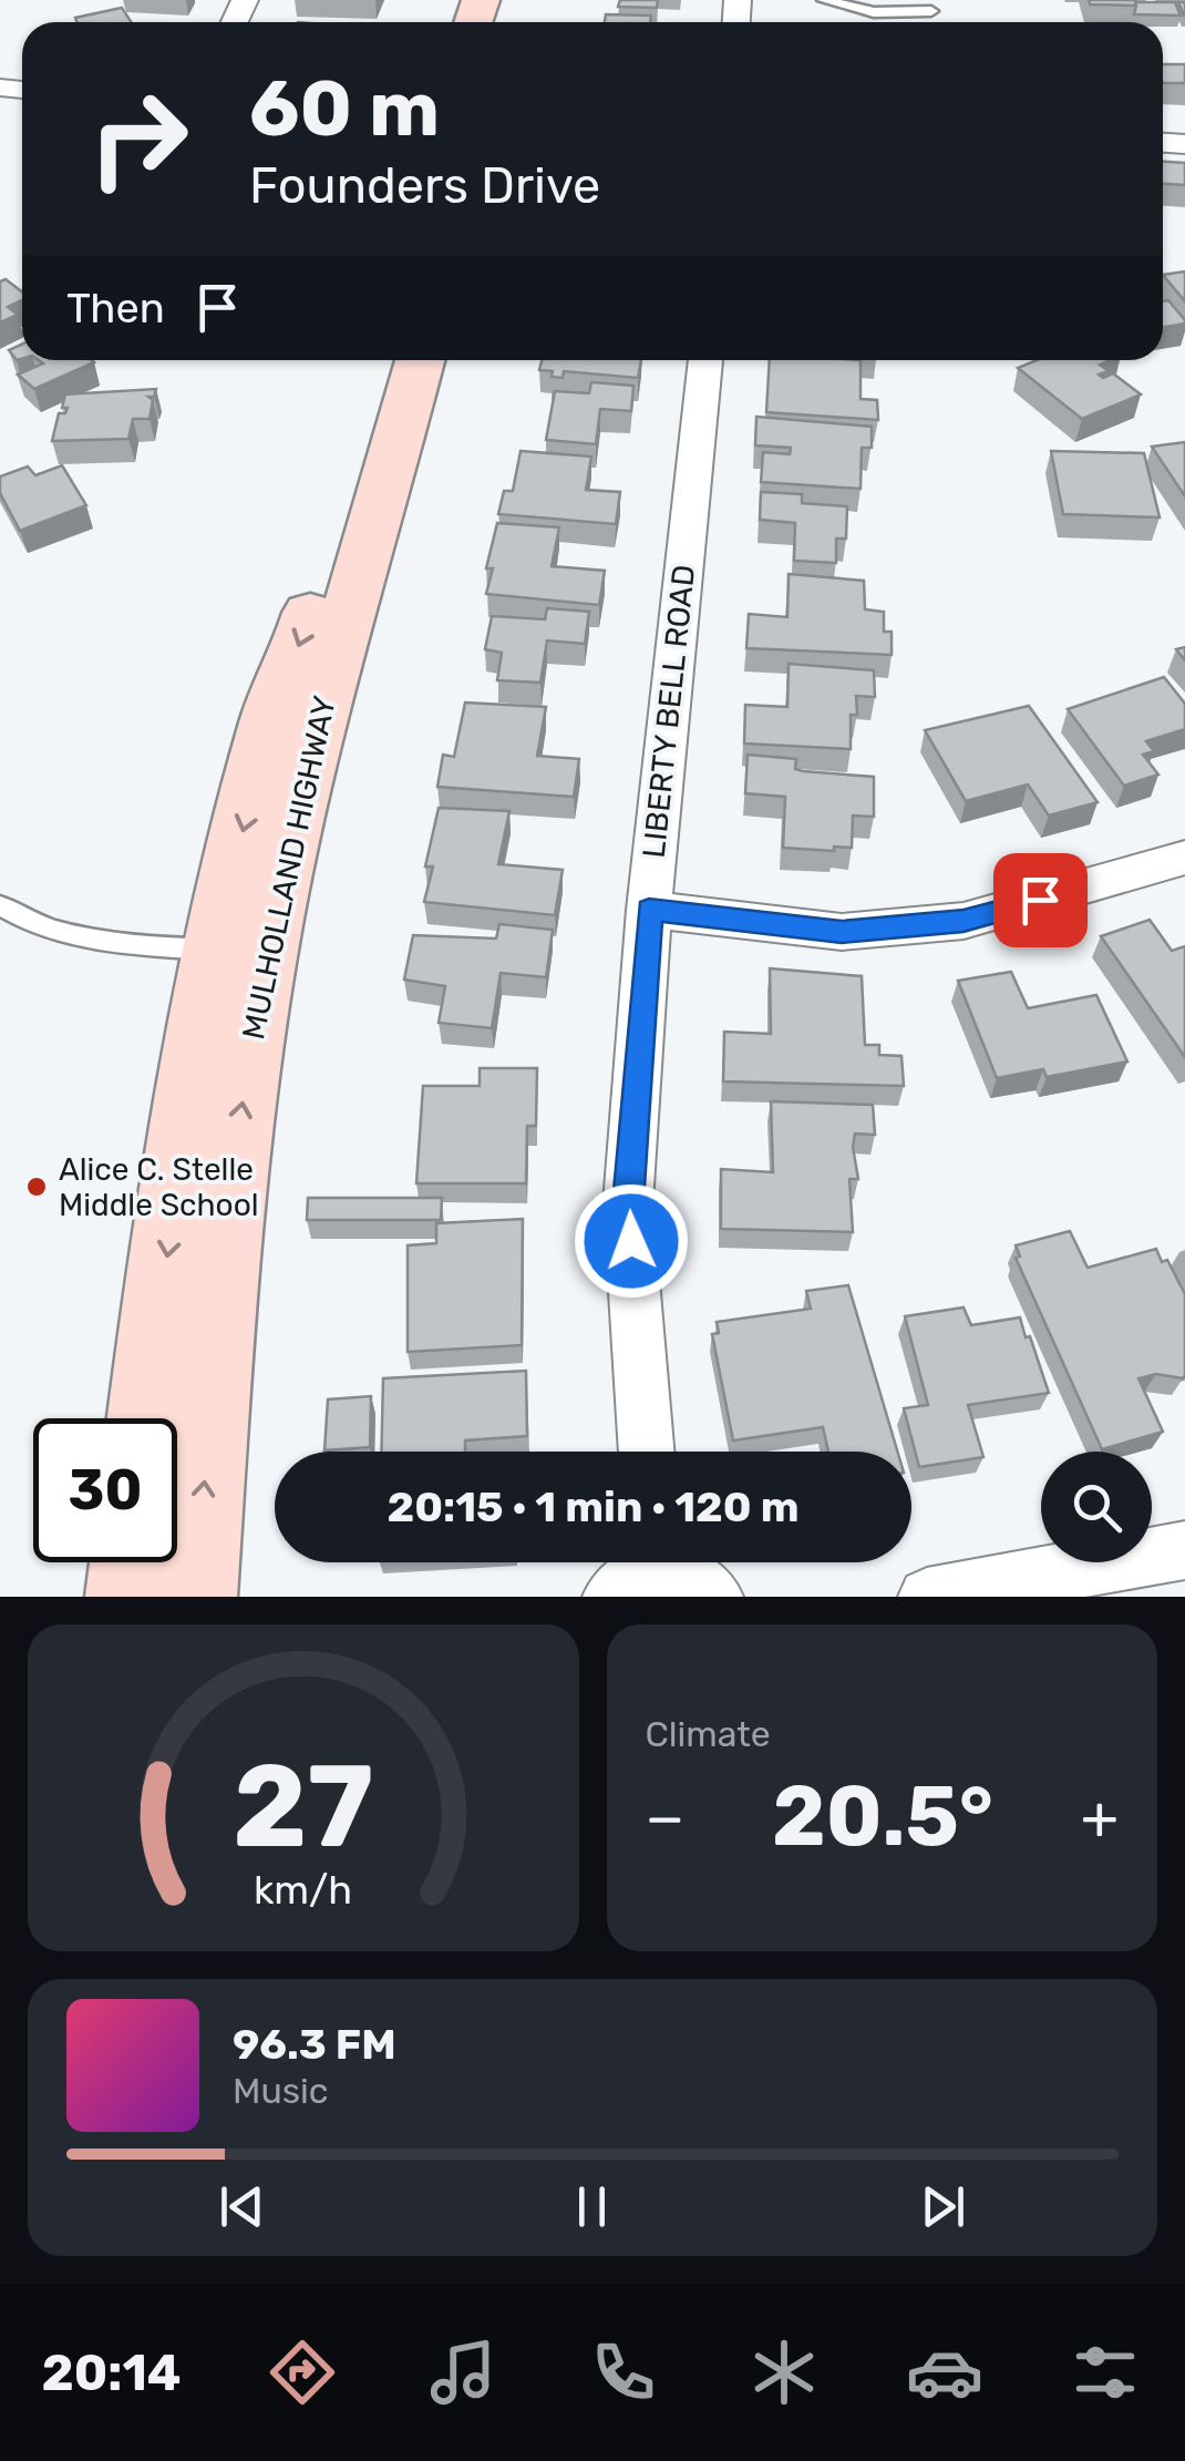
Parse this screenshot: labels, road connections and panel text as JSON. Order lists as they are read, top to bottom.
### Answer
{
  "streets": {
    "main road": ["MULHOLLAND HIGHWAY"],
    "street": ["LIBERTY BELL ROAD"]
  },
  "places": ["Alice C. Stelle Middle School"],
  "page": {
    "turn": ["60 m", "Founders Drive"],
    "then": "Then",
    "limit": "30",
    "trip": "20:15 · 1 min · 120 m",
    "tile": "Climate",
    "heat": ["−", "20.5°", "+"],
    "song": ["96.3 FM", "Music"],
    "tabs": "20:14",
    "gauge": ["27", "km/h"]
  }
}
